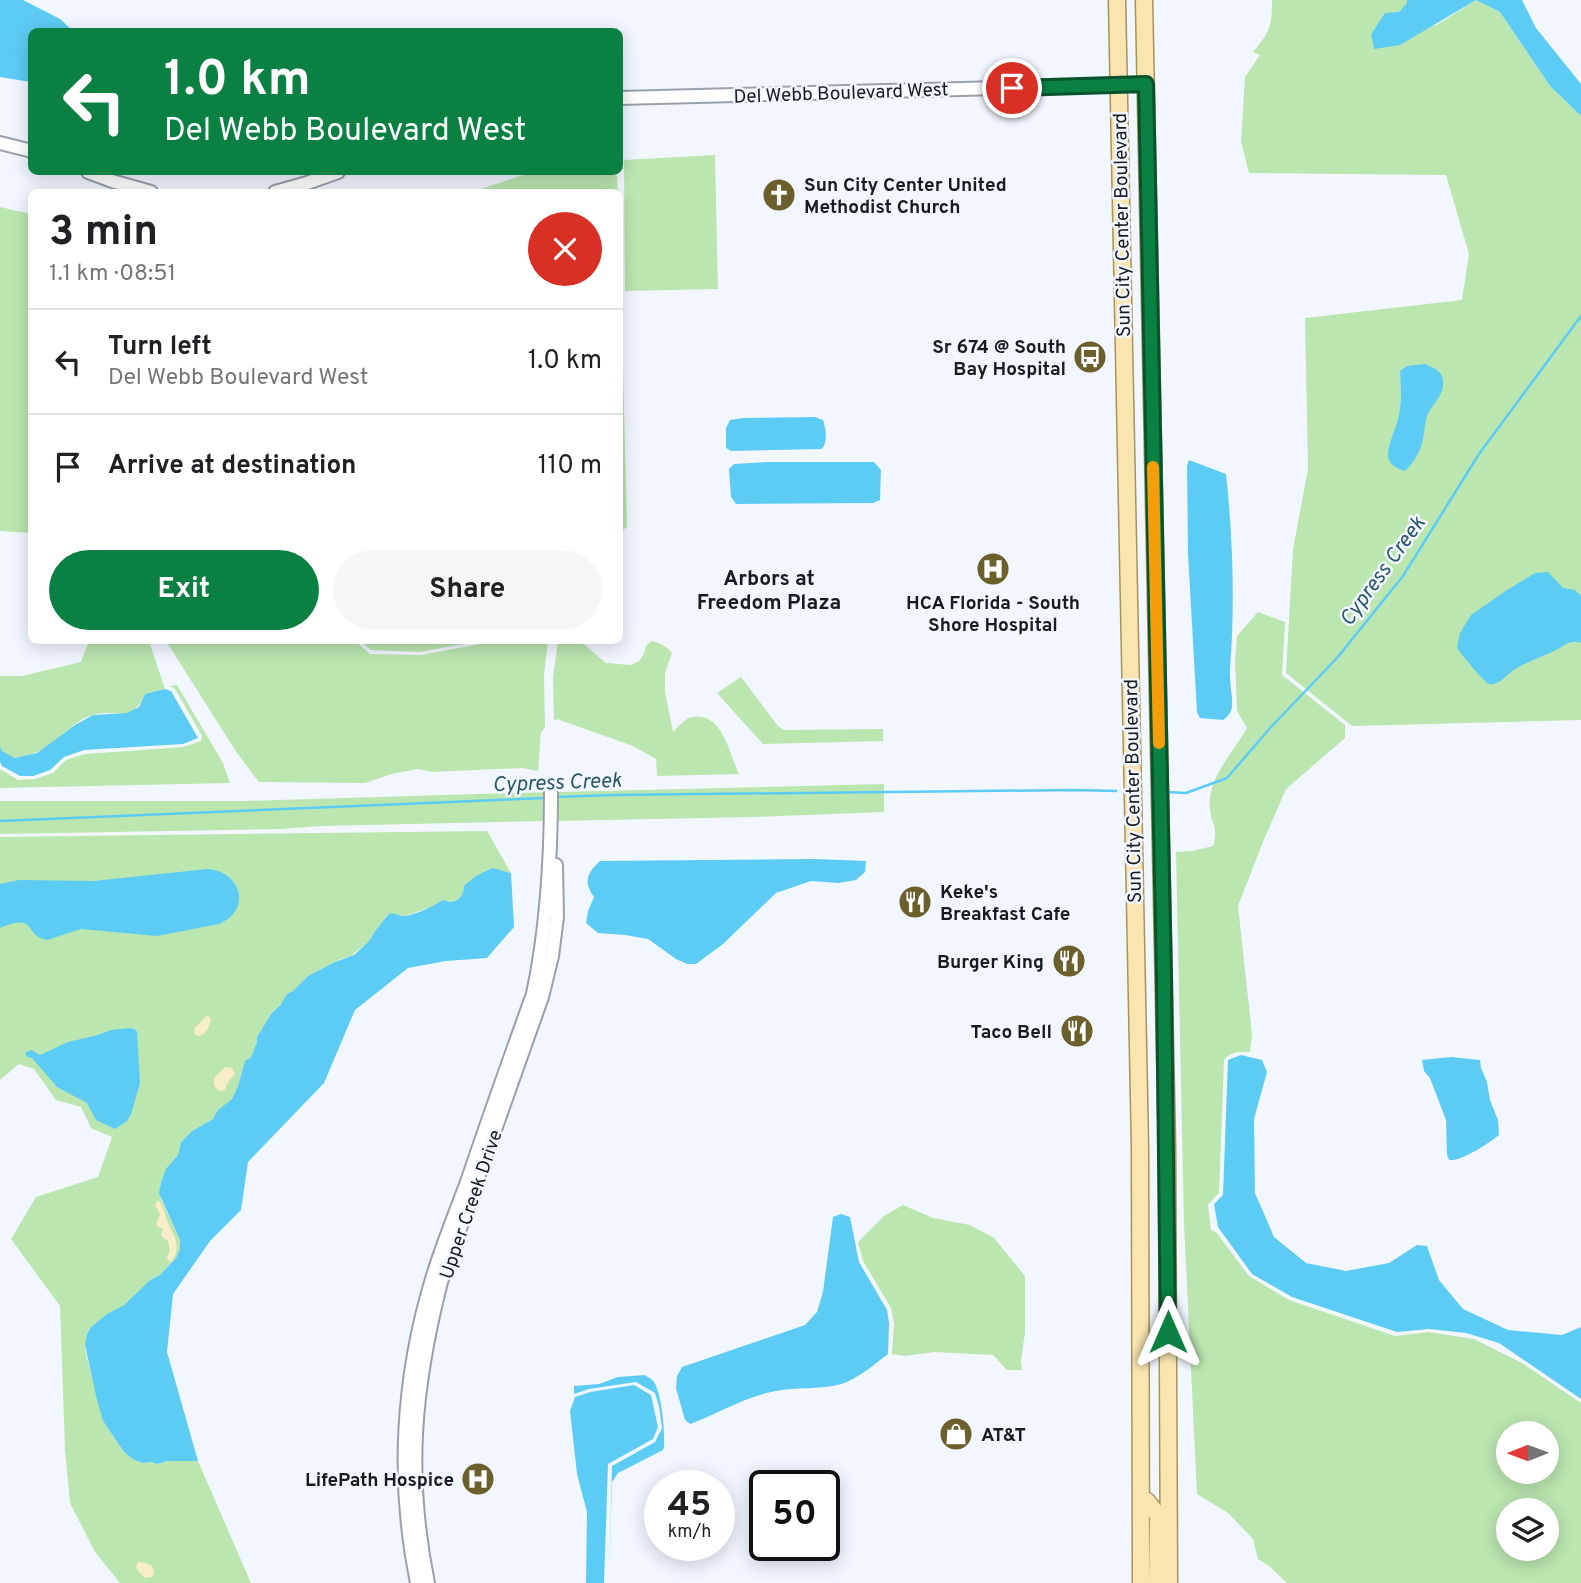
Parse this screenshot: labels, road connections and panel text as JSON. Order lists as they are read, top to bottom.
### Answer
{
  "streets": {
    "main road": ["Sun City Center Boulevard"],
    "street": ["Del Webb Boulevard West", "Upper Creek Drive"]
  },
  "crossings": [
    ["Del Webb Boulevard West", "Sun City Center Boulevard"]
  ],
  "districts": ["Arbors at Freedom Plaza"],
  "water": ["Cypress Creek"],
  "places": {
    "church": ["Sun City Center United Methodist Church"],
    "bus stop": ["Sr 674 @ South Bay Hospital"],
    "hospital": ["HCA Florida - South Shore Hospital", "LifePath Hospice"],
    "restaurant": ["Keke's Breakfast Cafe", "Burger King", "Taco Bell"],
    "shop": ["AT&T"]
  },
  "north": "left",
  "page": {
    "turn": ["1.0 km", "Del Webb Boulevard West"],
    "heading": ["3 min", "1.1 km · 08:51"],
    "list": [
      {
        "name": "Turn left",
        "note": "Del Webb Boulevard West",
        "value": "1.0 km"
      },
      {
        "name": "Arrive at destination",
        "value": "110 m"
      }
    ],
    "buttons": ["Exit", "Share"],
    "speed": "45 km/h",
    "limit": "50"
  }
}
